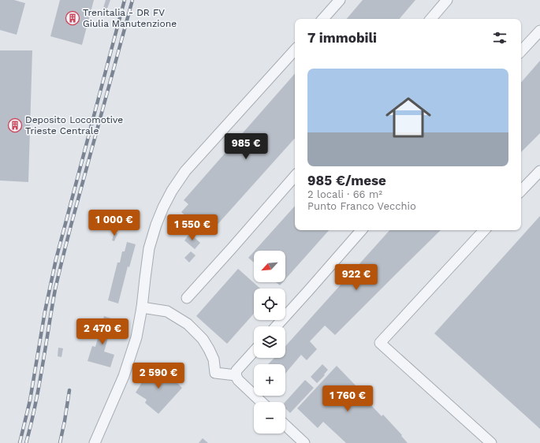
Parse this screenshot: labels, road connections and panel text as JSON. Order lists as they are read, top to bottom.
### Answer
{
  "places": {
    "building": ["Trenitalia - DR FV Giulia Manutenzione", "Deposito Locomotive Trieste Centrale"]
  },
  "north": "bottom left",
  "page": {
    "heading": "7 immobili",
    "list": [
      {
        "name": "985 €/mese",
        "note": "2 locali · 66 m² · Punto Franco Vecchio"
      }
    ],
    "price": [
      "985 €",
      "1 000 €",
      "1 550 €",
      "922 €",
      "2 470 €",
      "2 590 €",
      "1 760 €"
    ],
    "map_buttons": ["+", "−"]
  }
}
